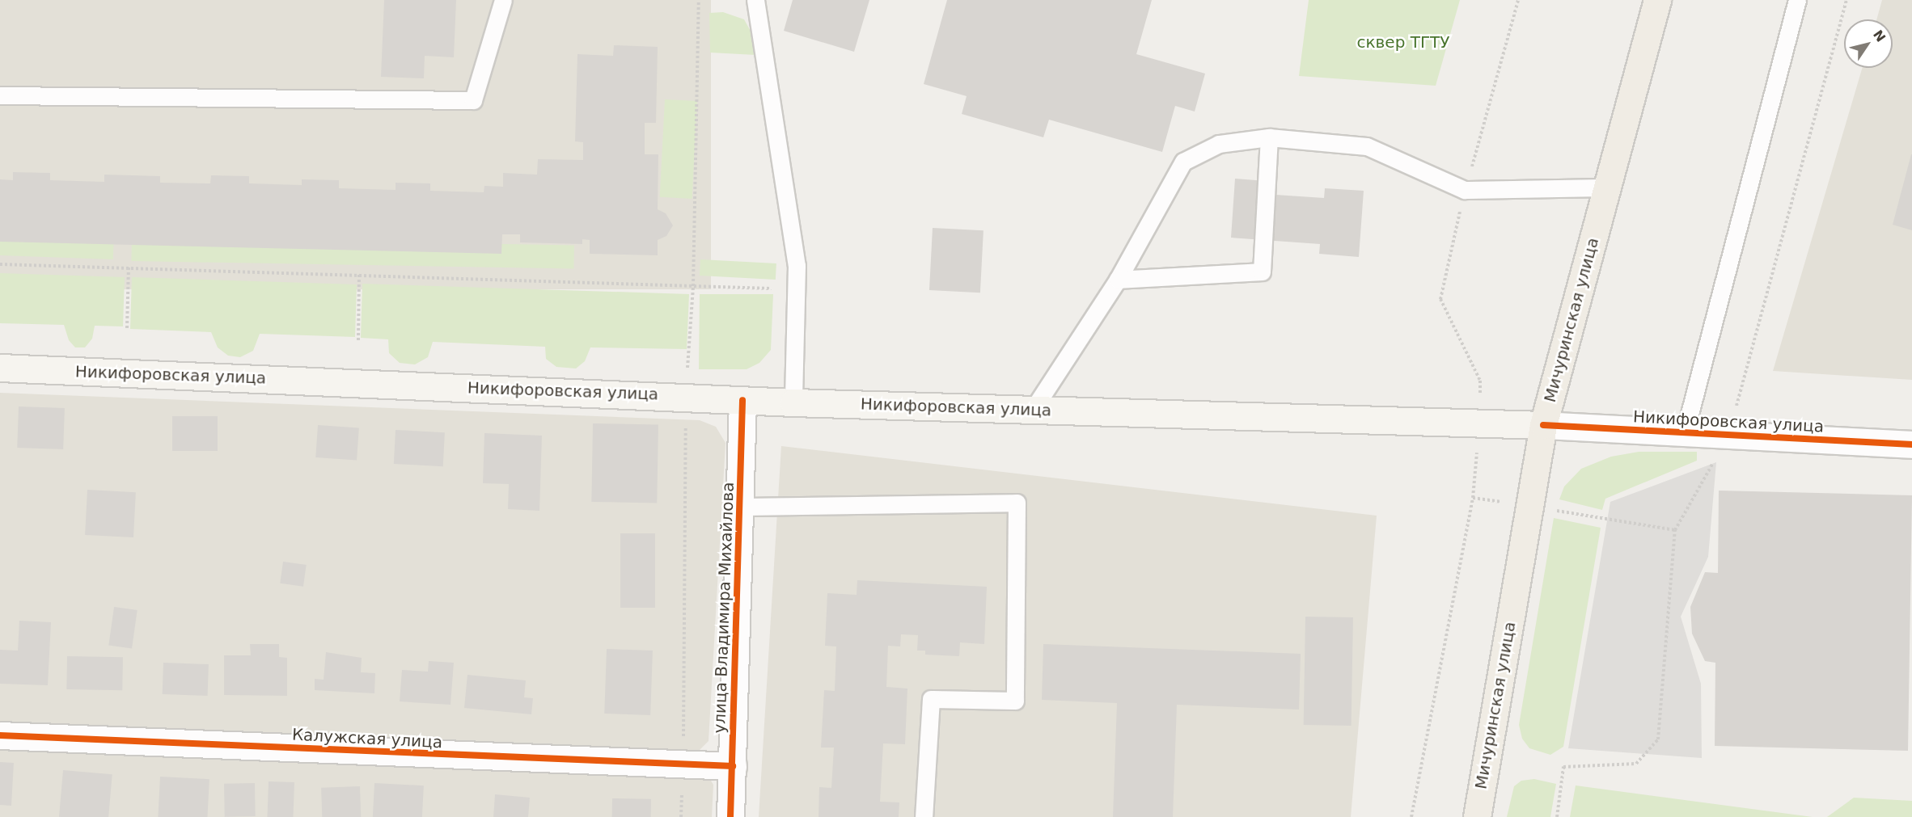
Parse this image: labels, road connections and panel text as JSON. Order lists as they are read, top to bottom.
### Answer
{
  "streets": {
    "main road": ["Мичуринская улица", "Никифоровская улица"],
    "street": ["улица Владимира Михайлова", "Калужская улица"]
  },
  "crossings": [
    ["Мичуринская улица", "Никифоровская улица"],
    ["Никифоровская улица", "улица Владимира Михайлова"],
    ["улица Владимира Михайлова", "Калужская улица"]
  ],
  "parks": ["сквер ТГТУ"],
  "north": "top right"
}
